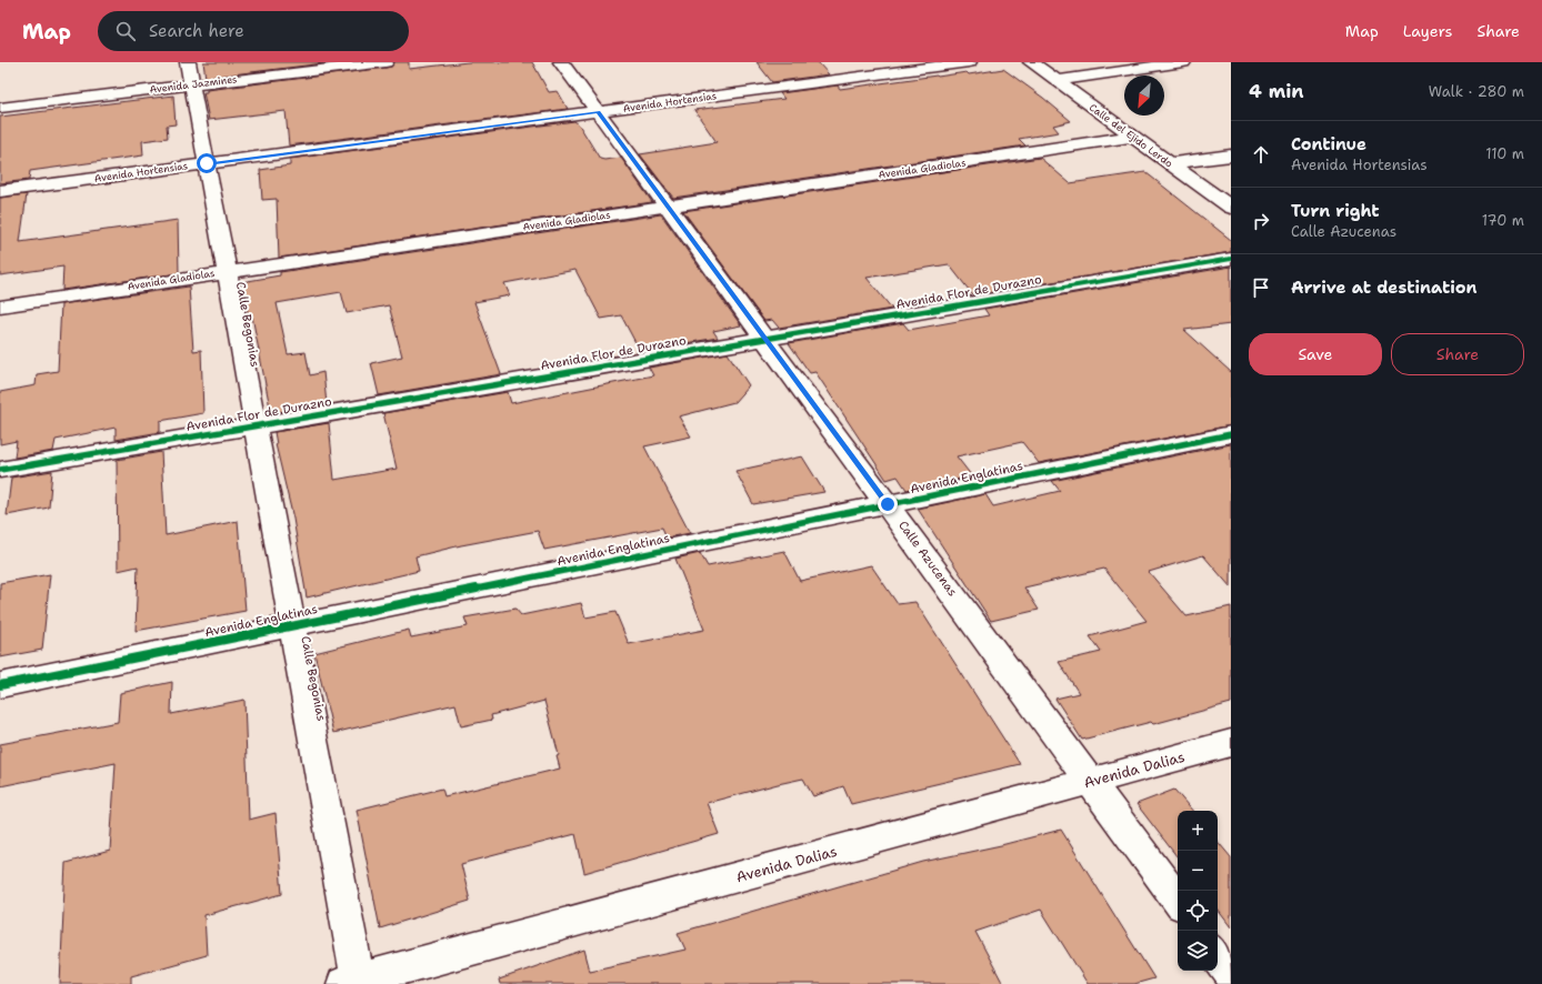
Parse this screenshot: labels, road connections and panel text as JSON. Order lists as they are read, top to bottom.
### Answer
{
  "streets": {
    "street": [
      "Avenida Jazmines",
      "Avenida Hortensias",
      "Calle del Ejido Lerdo",
      "Avenida Gladiolas",
      "Avenida Flor de Durazno",
      "Calle Begonias",
      "Avenida Englatinas",
      "Calle Azucenas",
      "Avenida Dalias"
    ]
  },
  "crossings": [
    ["Avenida Jazmines", "Calle Begonias"],
    ["Avenida Hortensias", "Calle Begonias"],
    ["Avenida Hortensias", "Calle Azucenas"],
    ["Calle del Ejido Lerdo", "Avenida Gladiolas"],
    ["Avenida Gladiolas", "Calle Begonias"],
    ["Avenida Gladiolas", "Calle Azucenas"],
    ["Avenida Flor de Durazno", "Calle Begonias"],
    ["Avenida Flor de Durazno", "Calle Azucenas"],
    ["Calle Begonias", "Avenida Englatinas"],
    ["Calle Begonias", "Avenida Dalias"],
    ["Avenida Englatinas", "Calle Azucenas"],
    ["Calle Azucenas", "Avenida Dalias"]
  ],
  "north": "bottom left",
  "page": {
    "header": "Map",
    "search": "Search here",
    "nav": ["Map", "Layers", "Share"],
    "heading": ["4 min", "Walk · 280 m"],
    "list": [
      ["Continue", "Avenida Hortensias", "110 m"],
      ["Turn right", "Calle Azucenas", "170 m"],
      "Arrive at destination"
    ],
    "buttons": ["Save", "Share"],
    "map_buttons": ["+", "−"]
  }
}
